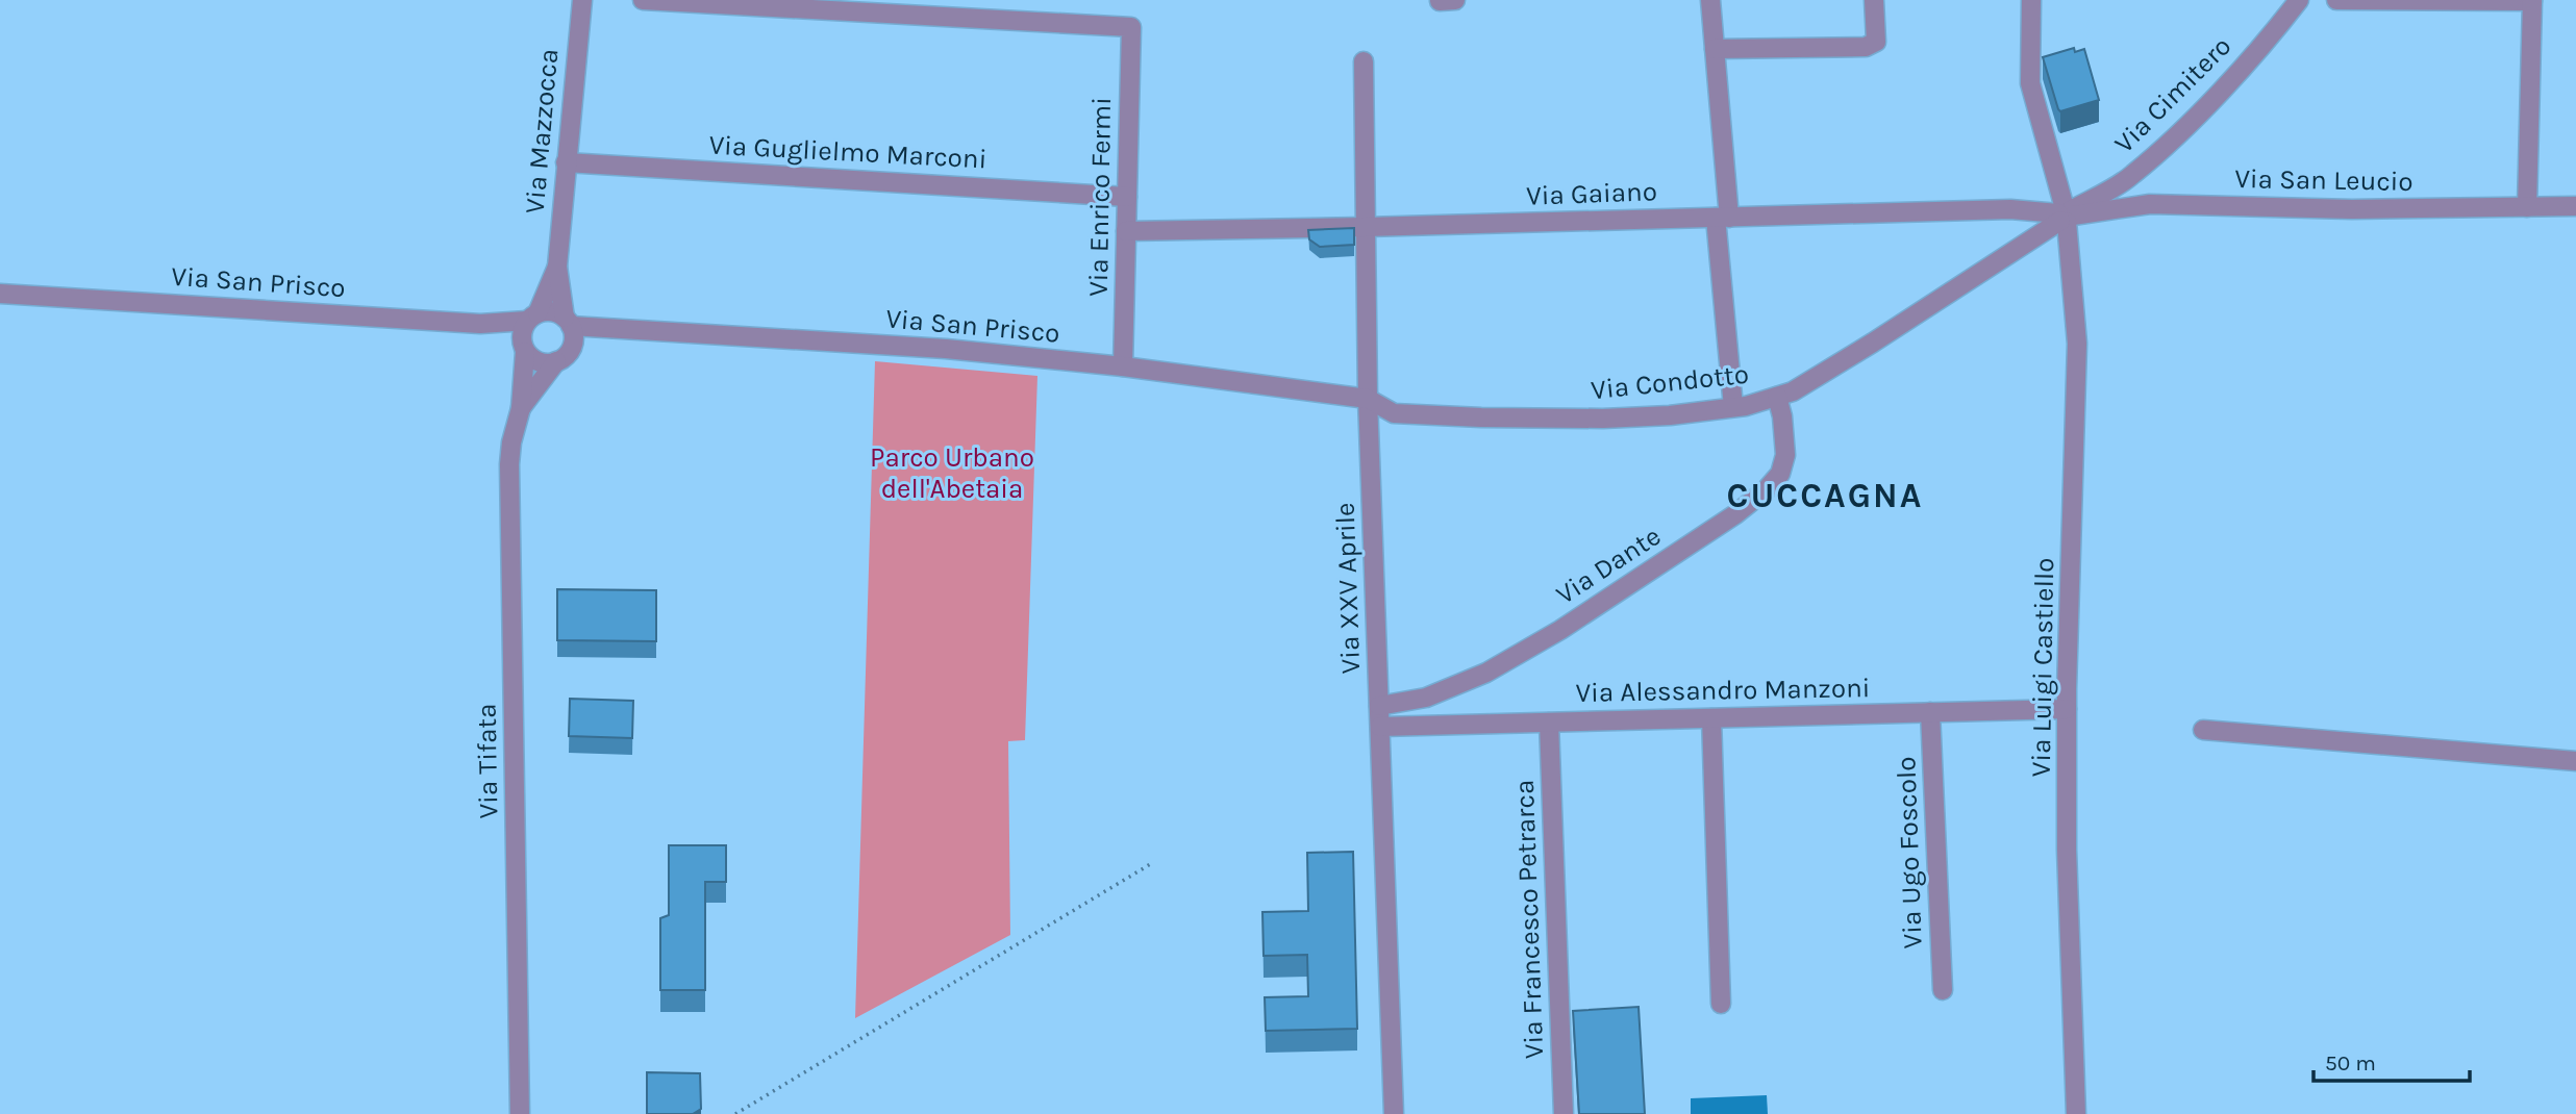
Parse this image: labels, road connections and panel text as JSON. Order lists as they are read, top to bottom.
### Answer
{
  "streets": {
    "street": [
      "Via Cimitero",
      "Via Mazzocca",
      "Via Guglielmo Marconi",
      "Via San Leucio",
      "Via Gaiano",
      "Via Enrico Fermi",
      "Via San Prisco",
      "Via Condotto",
      "Via Dante",
      "Via XXV Aprile",
      "Via Luigi Castiello",
      "Via Alessandro Manzoni",
      "Via Tifata",
      "Via Ugo Foscolo",
      "Via Francesco Petrarca"
    ]
  },
  "crossings": [
    ["Via Cimitero", "Via San Leucio"],
    ["Via Cimitero", "Via Gaiano"],
    ["Via Cimitero", "Via Condotto"],
    ["Via Cimitero", "Via Luigi Castiello"],
    ["Via Mazzocca", "Via Guglielmo Marconi"],
    ["Via Mazzocca", "Via San Prisco"],
    ["Via Mazzocca", "Via Tifata"],
    ["Via Guglielmo Marconi", "Via Enrico Fermi"],
    ["Via San Leucio", "Via Gaiano"],
    ["Via San Leucio", "Via Condotto"],
    ["Via San Leucio", "Via Luigi Castiello"],
    ["Via Gaiano", "Via Enrico Fermi"],
    ["Via Gaiano", "Via Condotto"],
    ["Via Gaiano", "Via XXV Aprile"],
    ["Via Gaiano", "Via Luigi Castiello"],
    ["Via Enrico Fermi", "Via San Prisco"],
    ["Via San Prisco", "Via Condotto"],
    ["Via San Prisco", "Via XXV Aprile"],
    ["Via San Prisco", "Via Tifata"],
    ["Via Condotto", "Via Dante"],
    ["Via Condotto", "Via XXV Aprile"],
    ["Via Condotto", "Via Luigi Castiello"],
    ["Via Dante", "Via XXV Aprile"],
    ["Via XXV Aprile", "Via Alessandro Manzoni"],
    ["Via Luigi Castiello", "Via Alessandro Manzoni"],
    ["Via Alessandro Manzoni", "Via Ugo Foscolo"],
    ["Via Alessandro Manzoni", "Via Francesco Petrarca"]
  ],
  "districts": ["CUCCAGNA"],
  "parks": ["Parco Urbano dell'Abetaia"],
  "scale_bar": "50 m"
}
